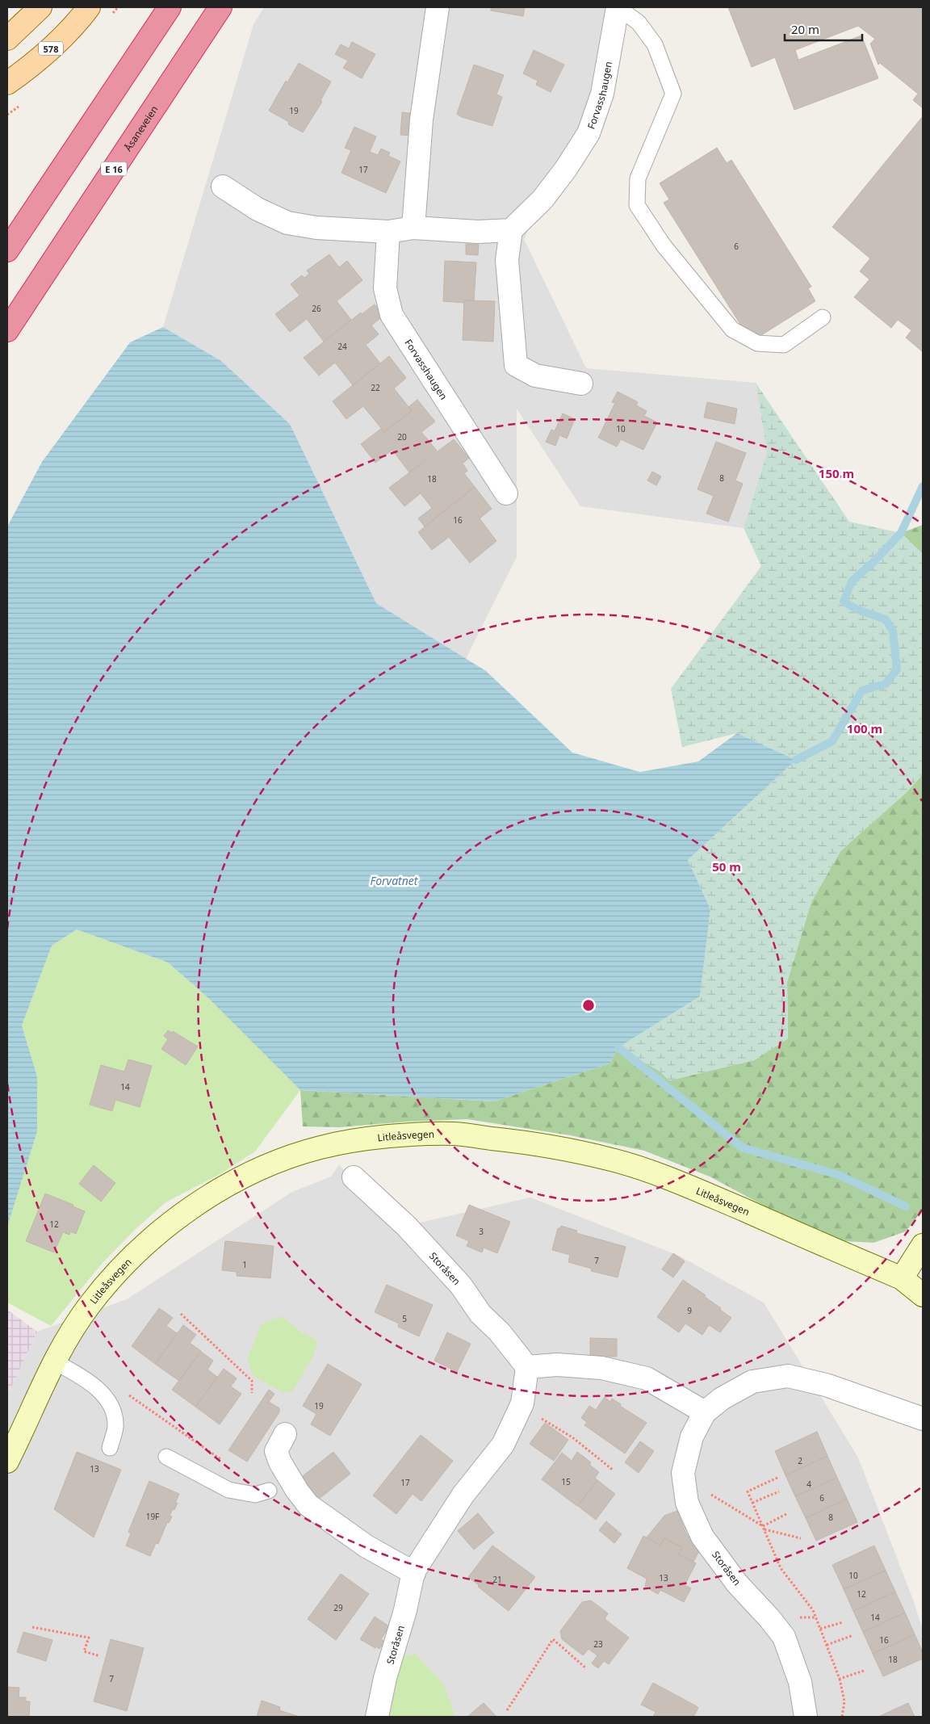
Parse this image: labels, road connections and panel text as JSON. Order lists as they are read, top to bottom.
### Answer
{
  "streets": {
    "highway": ["Åsaneveien", "E 16"],
    "main road": ["578"],
    "street": ["Forvasshaugen", "Litleåsvegen", "Storåsen"]
  },
  "water": ["Forvatnet"],
  "house_numbers": [
    "19",
    "17",
    "6",
    "26",
    "24",
    "22",
    "10",
    "20",
    "8",
    "18",
    "16",
    "14",
    "12",
    "3",
    "7",
    "1",
    "9",
    "5",
    "19",
    "2",
    "13",
    "15",
    "17",
    "4",
    "6",
    "19F",
    "8",
    "10",
    "13",
    "21",
    "12",
    "29",
    "14",
    "16",
    "23",
    "18",
    "7"
  ],
  "scale_bar": "20 m",
  "rings": ["150 m", "100 m", "50 m"]
}
